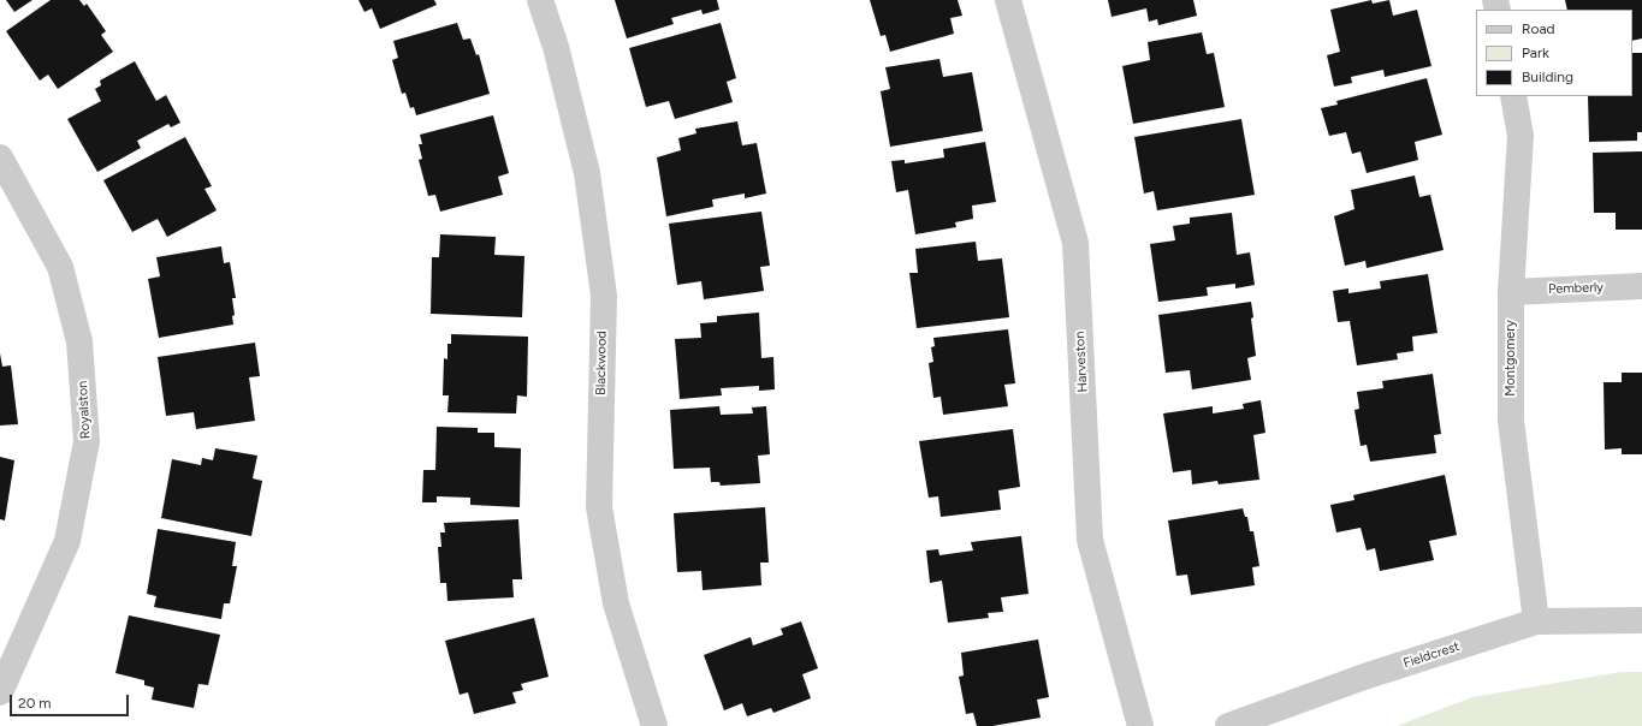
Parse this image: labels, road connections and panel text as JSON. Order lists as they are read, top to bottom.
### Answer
{
  "streets": {
    "street": [
      "Pemberly",
      "Montgomery",
      "Harveston",
      "Blackwood",
      "Royalston",
      "Fieldcrest"
    ]
  },
  "crossings": [
    ["Pemberly", "Montgomery"],
    ["Montgomery", "Fieldcrest"]
  ],
  "legend": ["Road", "Park", "Building"],
  "scale_bar": "20 m"
}
